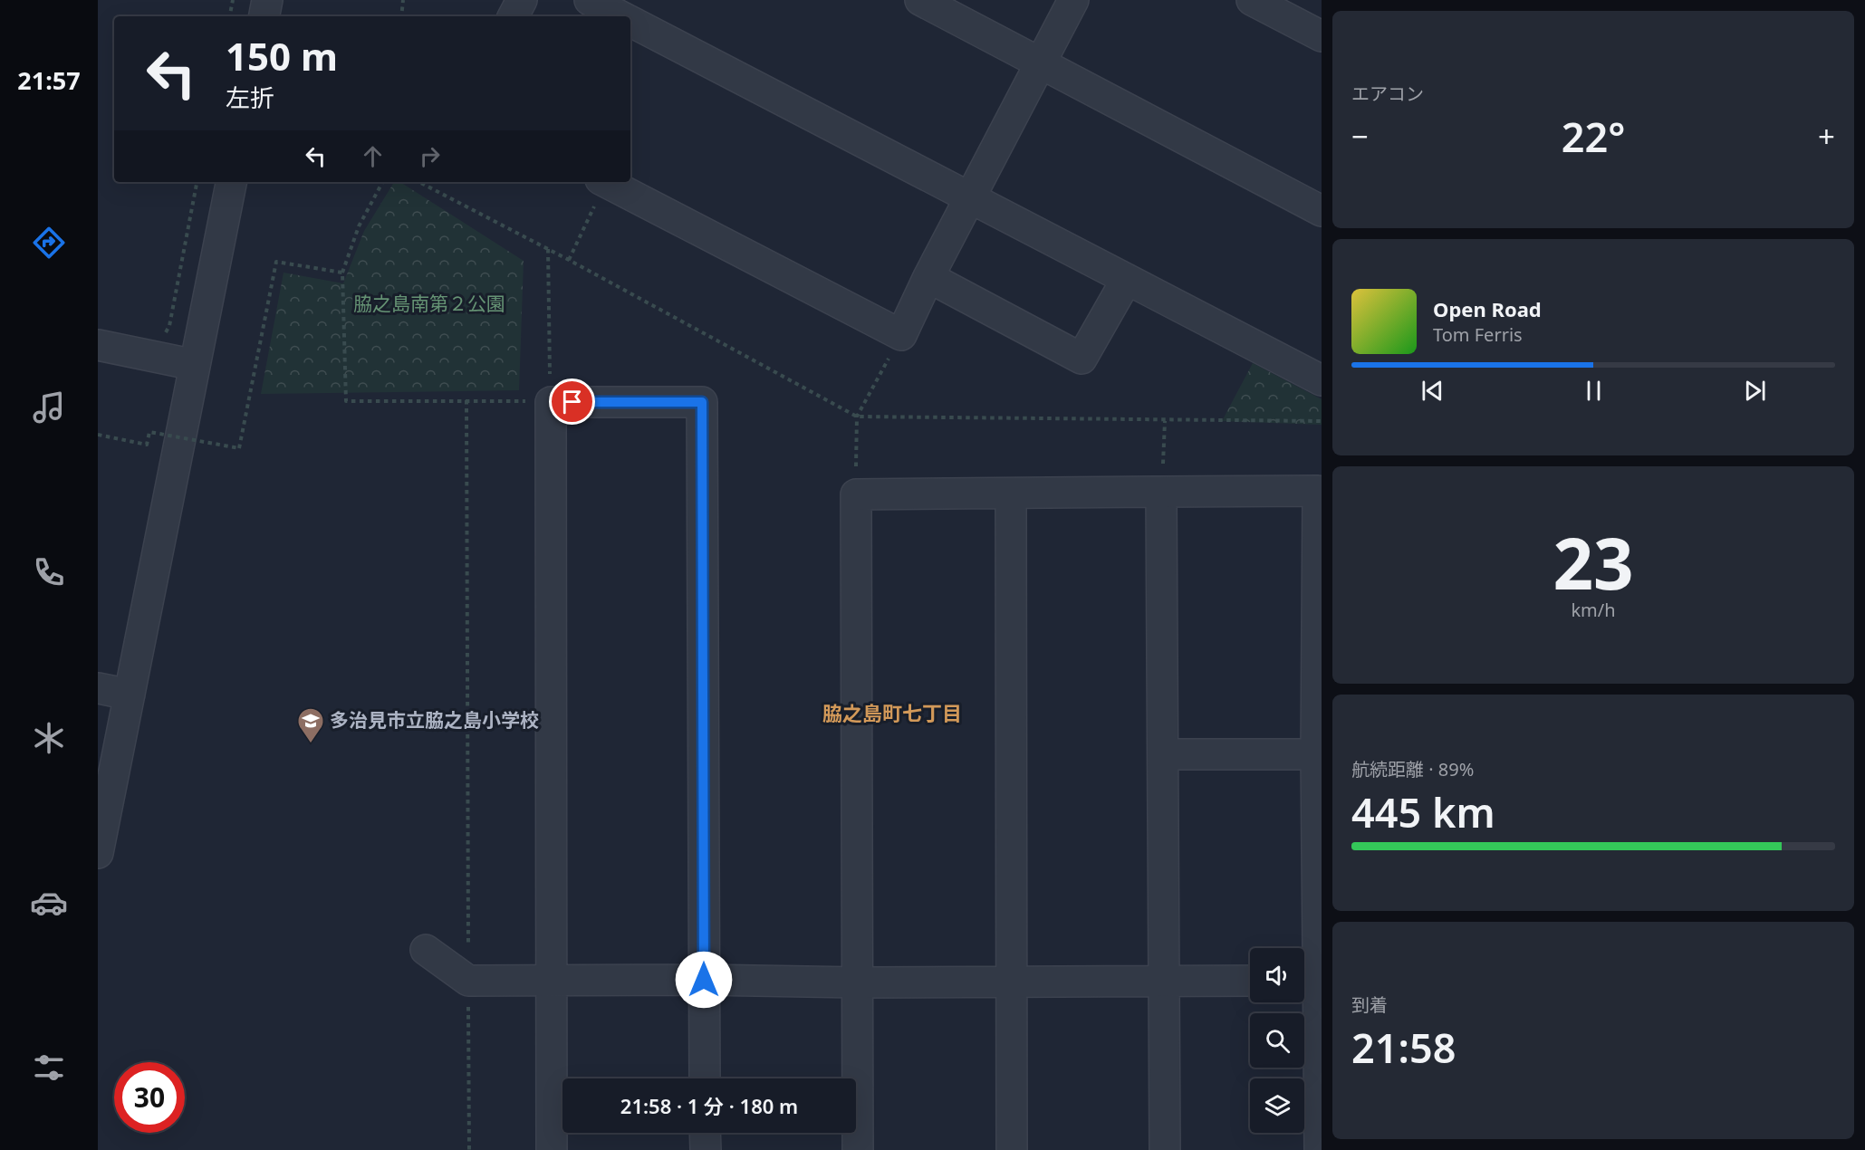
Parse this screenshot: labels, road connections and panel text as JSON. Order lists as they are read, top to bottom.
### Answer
{
  "districts": ["脇之島町七丁目"],
  "parks": ["脇之島南第２公園"],
  "places": {
    "school or university": ["多治見市立脇之島小学校"]
  },
  "page": {
    "tabs": "21:57",
    "tile": [
      "エアコン",
      ["23", "km/h"],
      ["航続距離 · 89%", "445 km"],
      ["到着", "21:58"]
    ],
    "turn": ["150 m", "左折"],
    "heat": ["−", "22°", "+"],
    "song": ["Open Road", "Tom Ferris"],
    "limit": "30",
    "trip": "21:58 · 1 分 · 180 m"
  }
}
